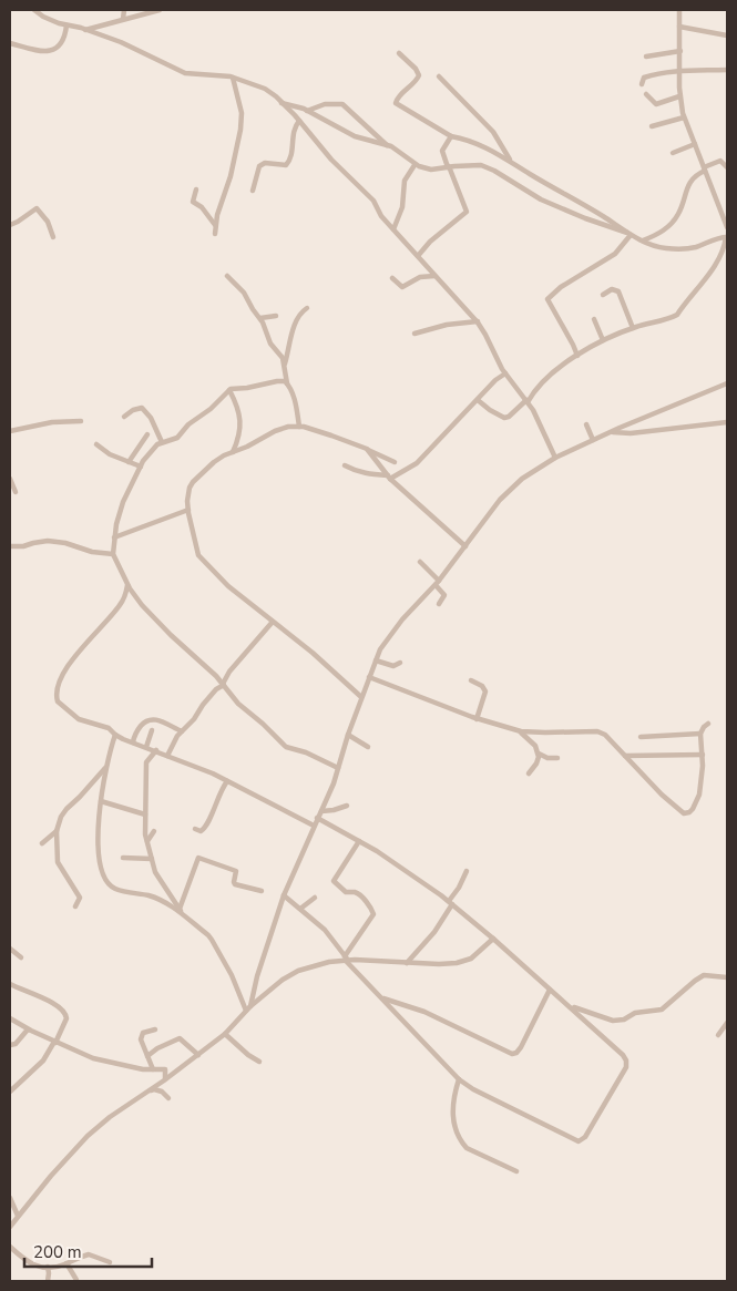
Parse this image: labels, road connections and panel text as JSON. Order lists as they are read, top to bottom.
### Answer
{
  "scale_bar": "200 m"
}
